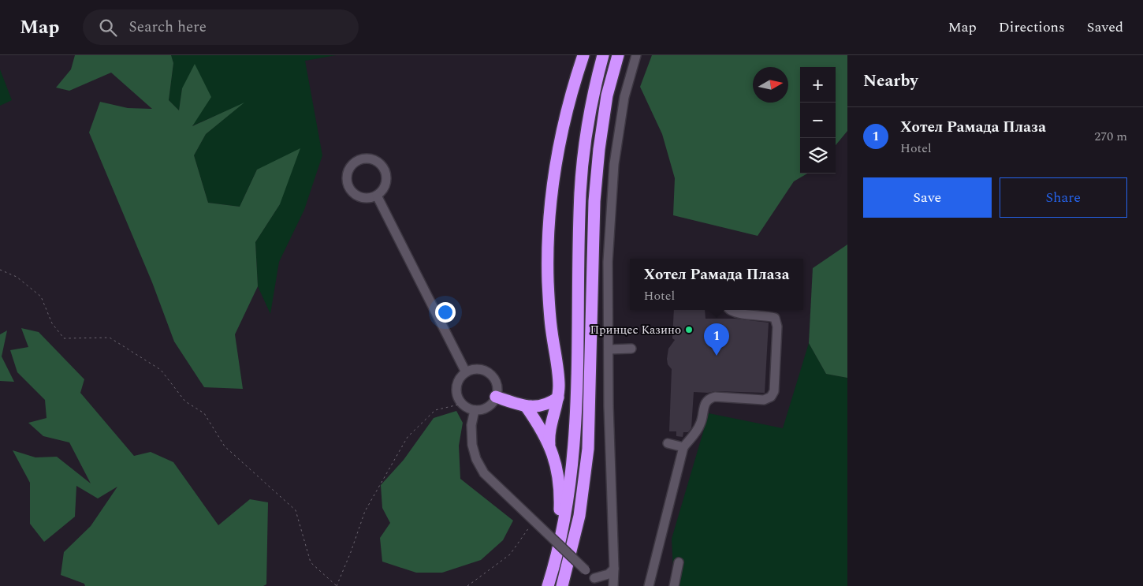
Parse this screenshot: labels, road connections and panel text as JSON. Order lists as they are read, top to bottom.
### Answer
{
  "places": ["Принцес Казино"],
  "north": "right",
  "page": {
    "header": "Map",
    "search": "Search here",
    "nav": ["Map", "Directions", "Saved"],
    "heading": "Nearby",
    "map_buttons": ["+", "−"],
    "list": [
      {
        "mark": "1",
        "name": "Хотел Рамада Плаза",
        "note": "Hotel",
        "value": "270 m"
      }
    ],
    "buttons": ["Save", "Share"],
    "popup": ["Хотел Рамада Плаза", "Hotel"],
    "pins": "1"
  }
}
